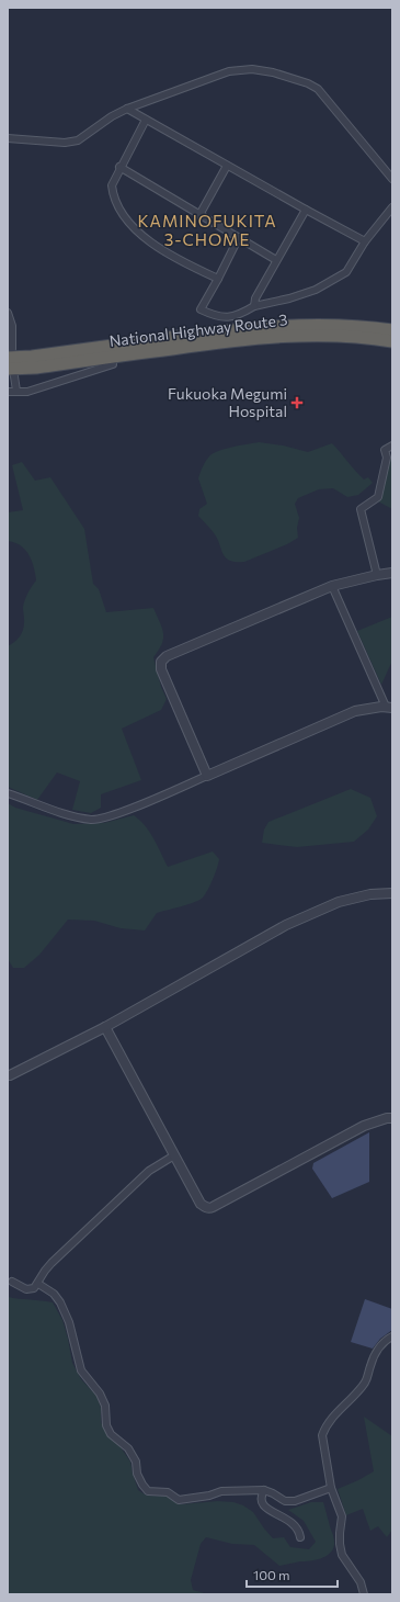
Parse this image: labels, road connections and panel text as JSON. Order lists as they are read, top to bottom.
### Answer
{
  "streets": {
    "highway": ["National Highway Route 3"]
  },
  "districts": ["KAMINOFUKITA 3-CHOME"],
  "places": {
    "health": ["Fukuoka Megumi Hospital"]
  },
  "scale_bar": "100 m"
}
